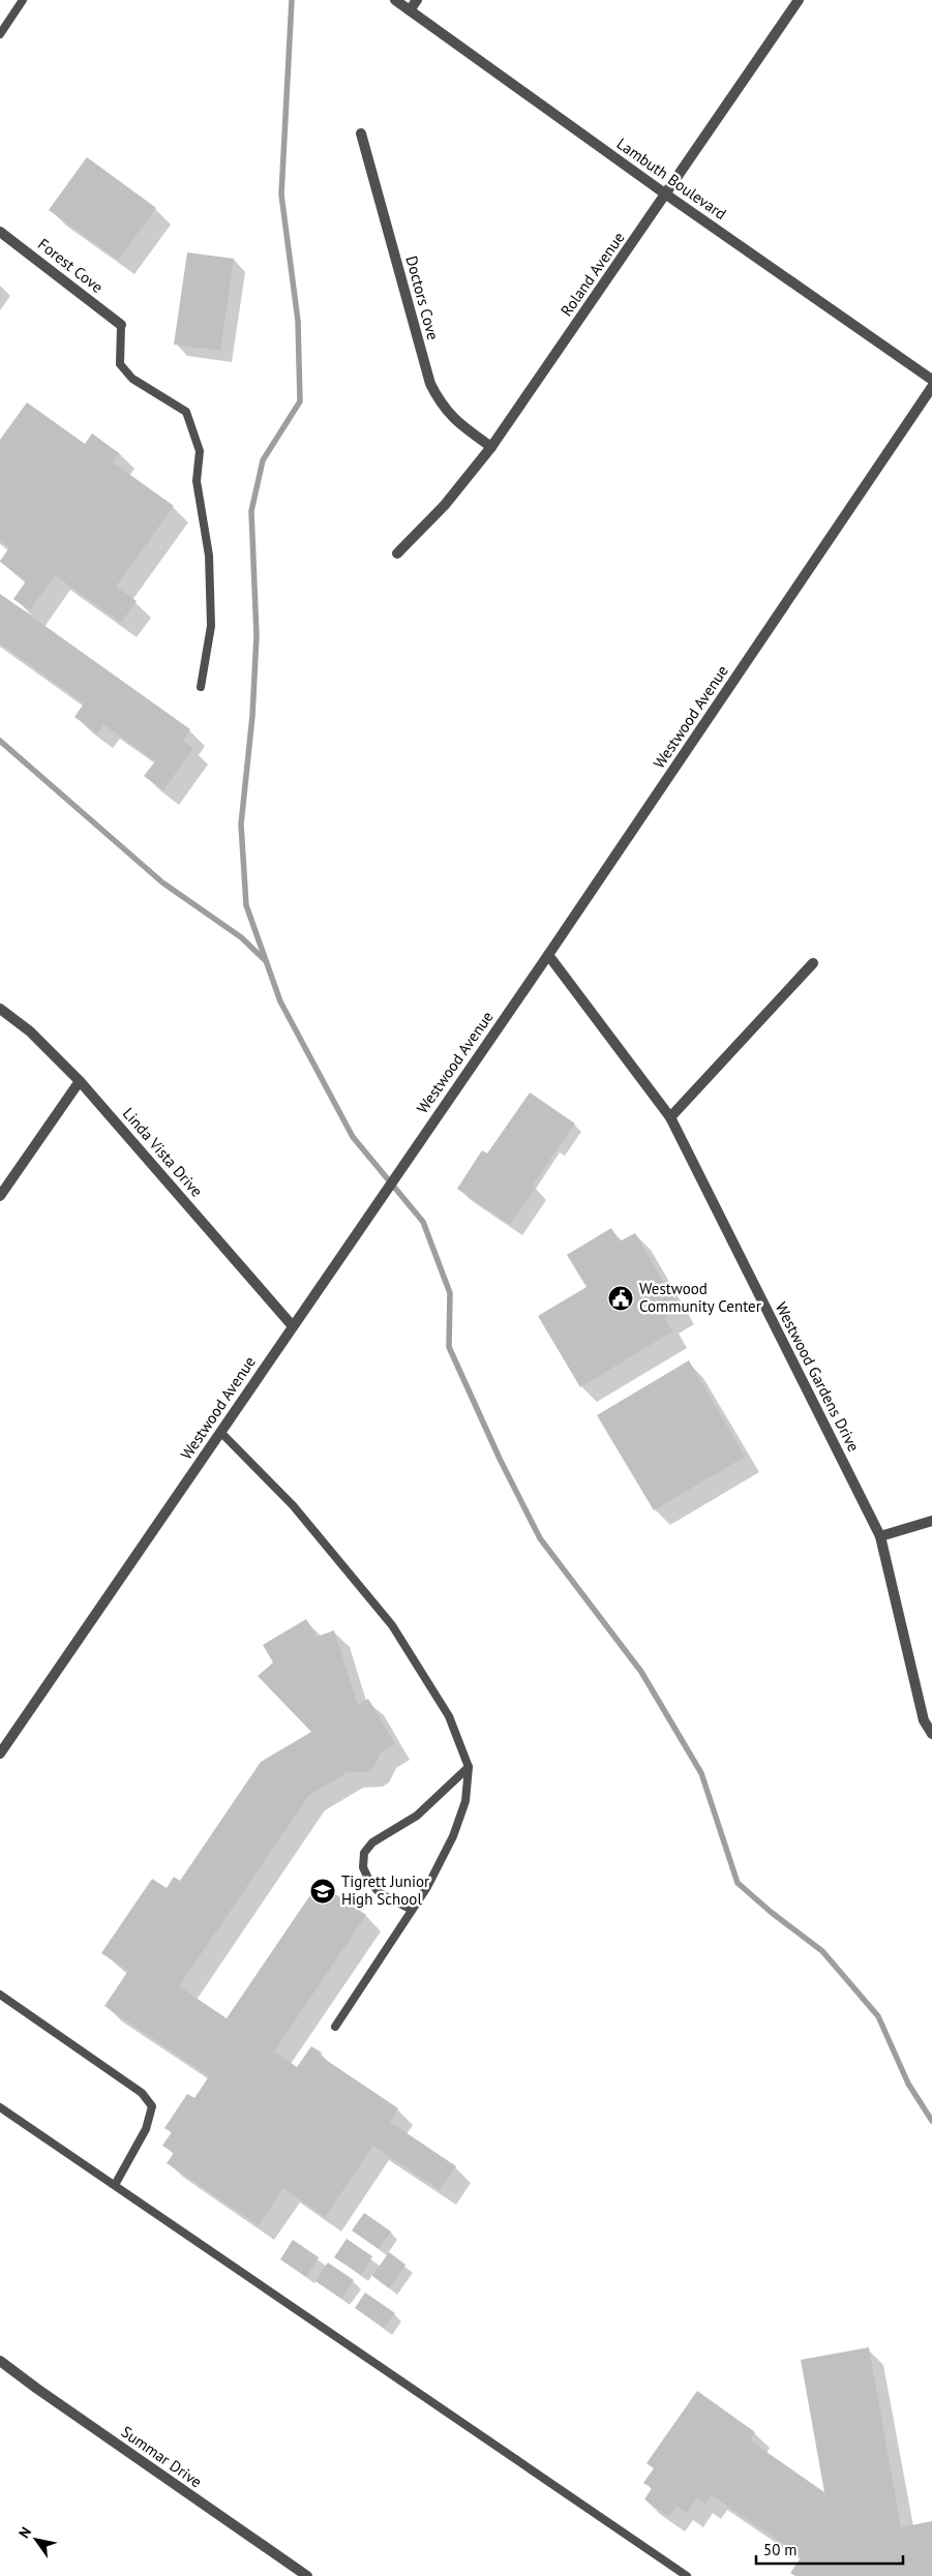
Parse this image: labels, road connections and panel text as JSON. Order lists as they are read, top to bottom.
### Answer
{
  "streets": {
    "street": [
      "Lambuth Boulevard",
      "Forest Cove",
      "Roland Avenue",
      "Doctors Cove",
      "Westwood Avenue",
      "Linda Vista Drive",
      "Westwood Gardens Drive",
      "Summar Drive"
    ]
  },
  "crossings": [
    ["Lambuth Boulevard", "Roland Avenue"],
    ["Roland Avenue", "Doctors Cove"],
    ["Westwood Avenue", "Linda Vista Drive"],
    ["Westwood Avenue", "Westwood Gardens Drive"]
  ],
  "places": {
    "public building": ["Westwood Community Center"],
    "school or university": ["Tigrett Junior High School"]
  },
  "scale_bar": "50 m",
  "north": "top left"
}
